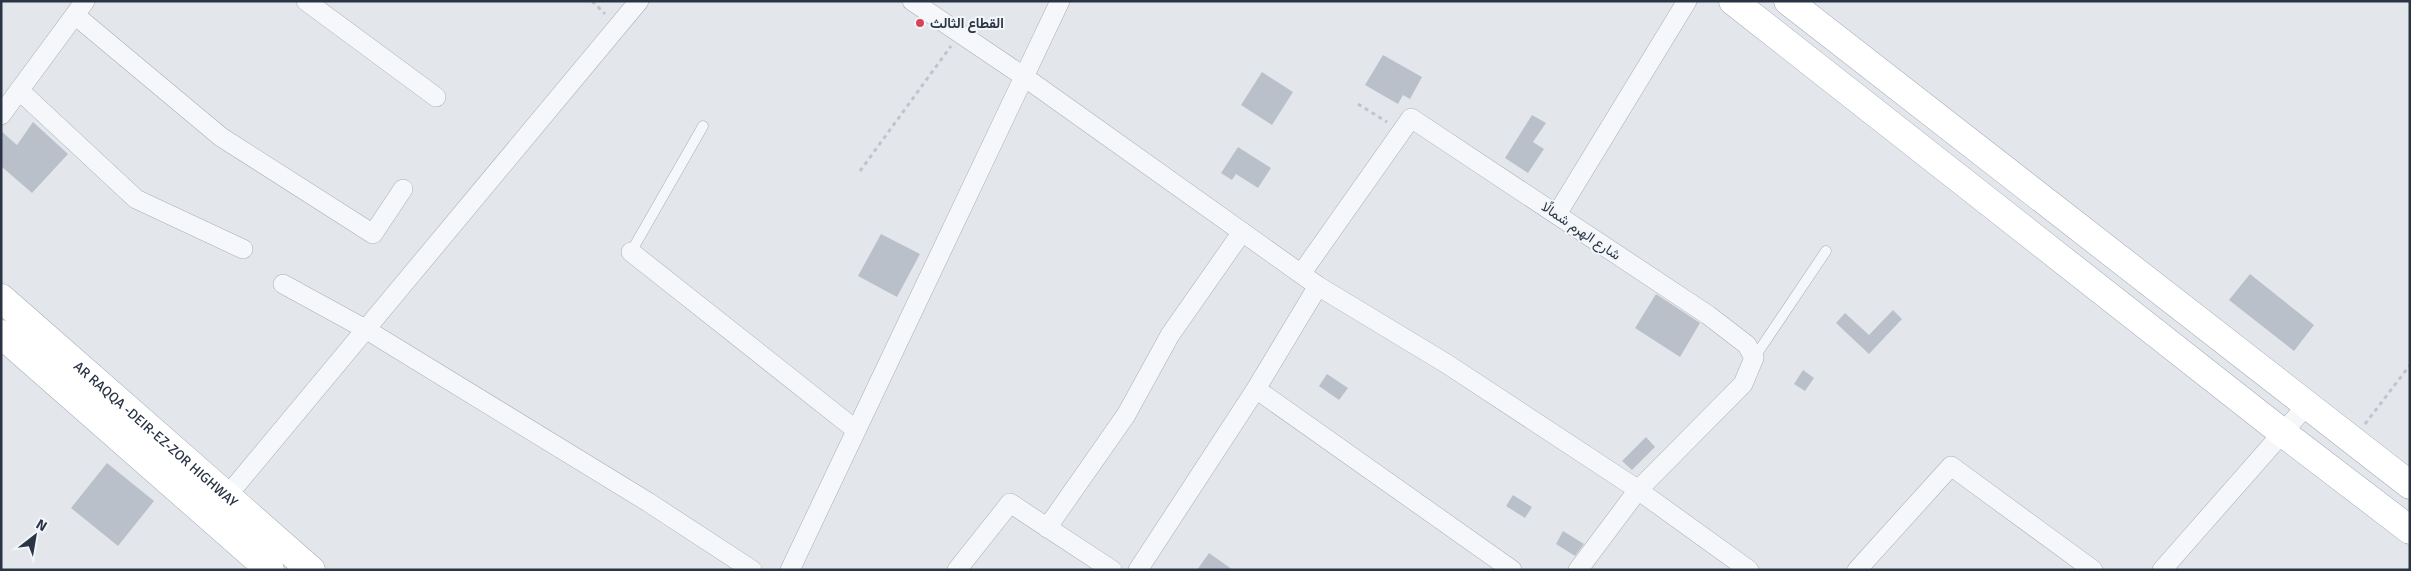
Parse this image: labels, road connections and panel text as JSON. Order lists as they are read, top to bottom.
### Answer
{
  "streets": {
    "main road": ["AR RAQQA -DEIR-EZ-ZOR HIGHWAY"],
    "street": ["شارع الهرم شمالًا"]
  },
  "places": ["القطاع الثالث"],
  "north": "top right"
}
